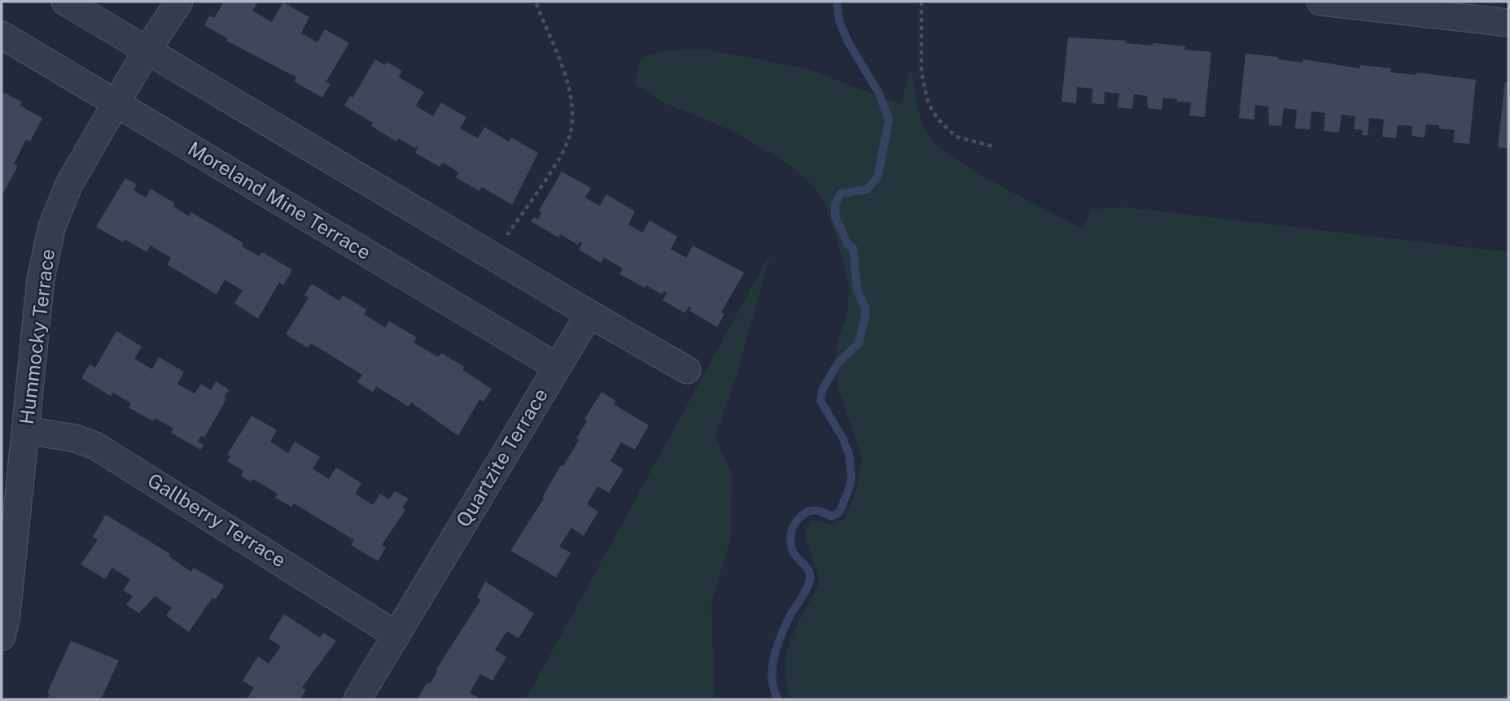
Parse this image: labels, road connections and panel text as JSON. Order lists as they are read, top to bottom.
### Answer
{
  "streets": {
    "street": [
      "Moreland Mine Terrace",
      "Hummocky Terrace",
      "Quartzite Terrace",
      "Gallberry Terrace"
    ]
  },
  "crossings": [
    ["Moreland Mine Terrace", "Hummocky Terrace"],
    ["Moreland Mine Terrace", "Quartzite Terrace"],
    ["Hummocky Terrace", "Gallberry Terrace"],
    ["Quartzite Terrace", "Gallberry Terrace"]
  ]
}
